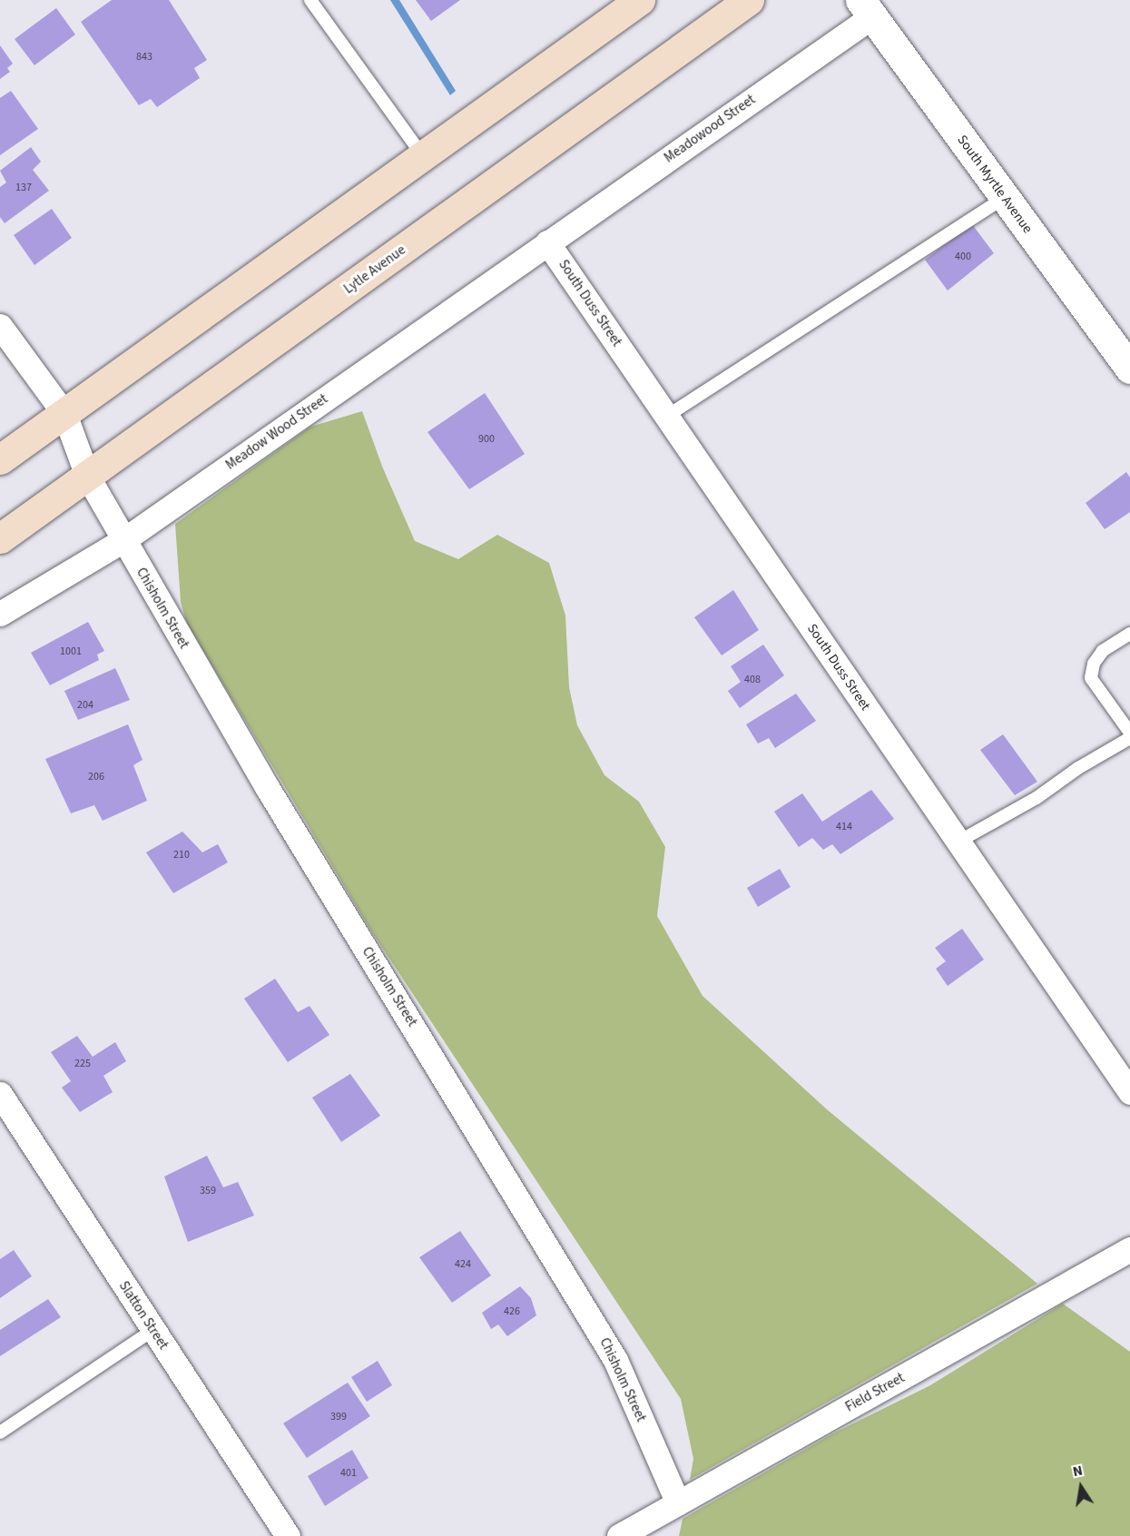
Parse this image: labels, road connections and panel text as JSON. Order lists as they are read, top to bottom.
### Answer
{
  "streets": {
    "main road": ["Lytle Avenue"],
    "street": [
      "Meadowood Street",
      "South Myrtle Avenue",
      "South Duss Street",
      "Meadow Wood Street",
      "Chisholm Street",
      "Slatton Street",
      "Field Street"
    ]
  },
  "crossings": [
    ["Meadowood Street", "South Myrtle Avenue"],
    ["Meadowood Street", "South Duss Street"],
    ["Meadowood Street", "Meadow Wood Street"],
    ["Lytle Avenue", "Chisholm Street"],
    ["South Duss Street", "Meadow Wood Street"],
    ["Meadow Wood Street", "Chisholm Street"],
    ["Chisholm Street", "Field Street"]
  ],
  "house_numbers": [
    "843",
    "137",
    "400",
    "900",
    "1001",
    "408",
    "204",
    "206",
    "414",
    "210",
    "225",
    "359",
    "424",
    "426",
    "399",
    "401"
  ],
  "north": "top"
}
